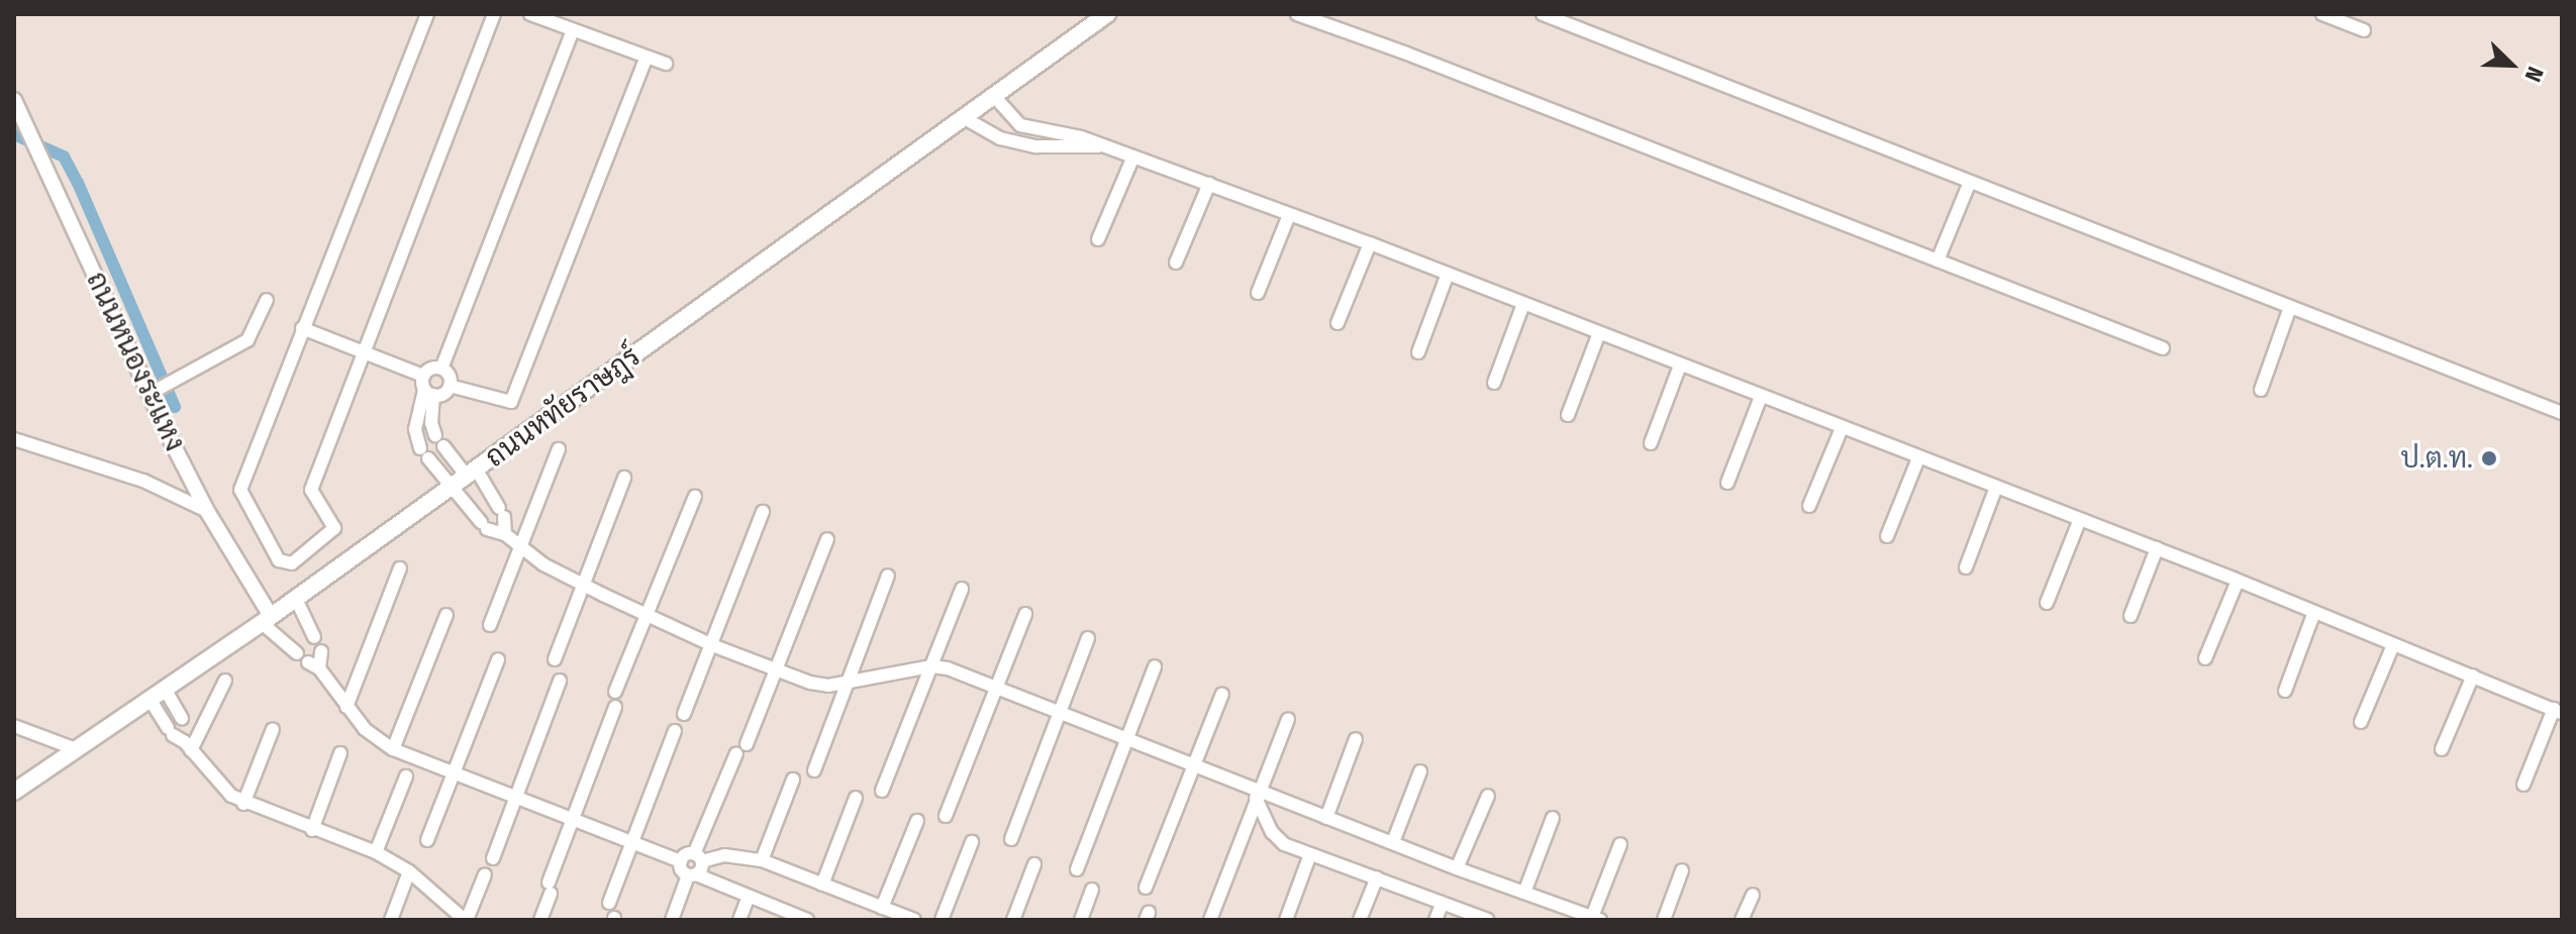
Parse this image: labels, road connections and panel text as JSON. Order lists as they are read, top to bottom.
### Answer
{
  "streets": {
    "main road": ["ถนนหทัยราษฎร์"],
    "street": ["ถนนหนองระแหง"]
  },
  "crossings": [
    ["ถนนหนองระแหง", "ถนนหทัยราษฎร์"]
  ],
  "places": ["ป.ต.ท."],
  "north": "bottom right"
}
